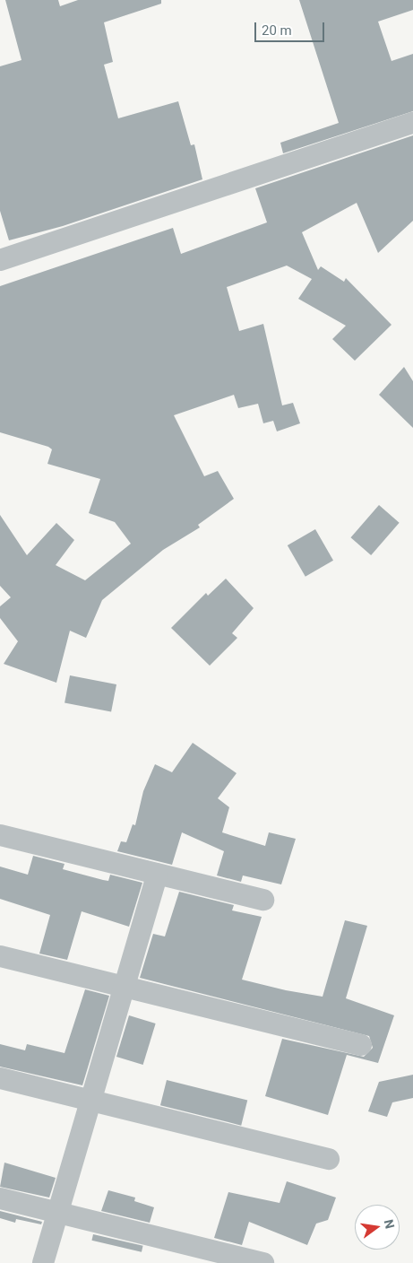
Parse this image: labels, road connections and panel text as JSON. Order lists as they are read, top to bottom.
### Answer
{
  "scale_bar": "20 m",
  "north": "right"
}
